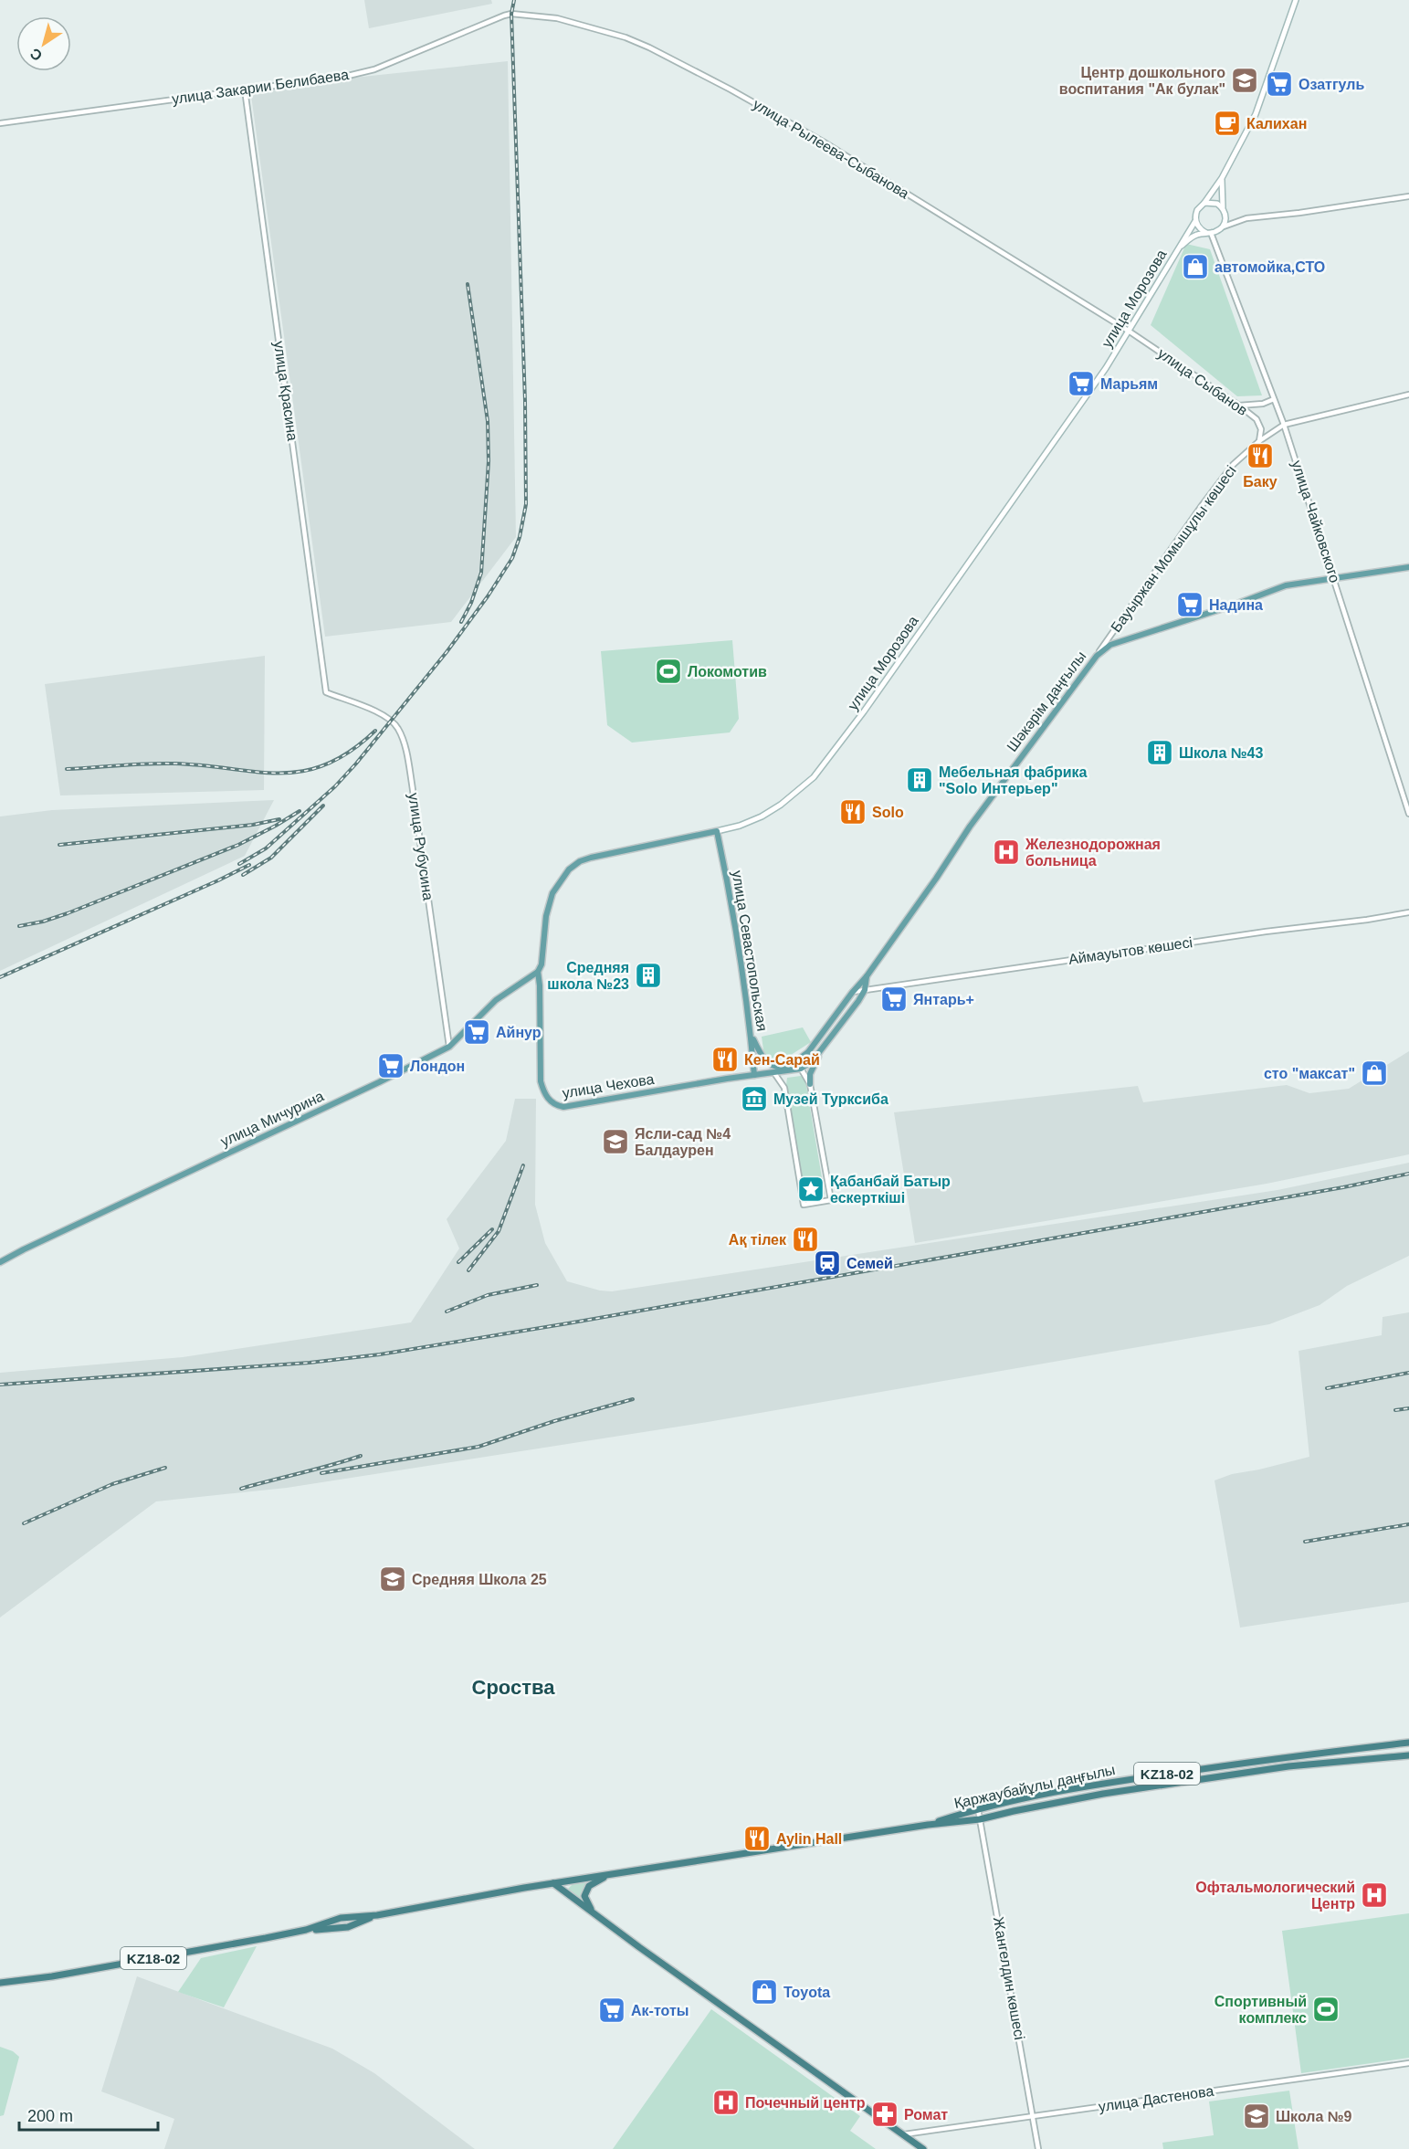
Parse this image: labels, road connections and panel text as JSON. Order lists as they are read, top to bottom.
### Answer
{
  "streets": {
    "highway": ["KZ18-02", "Қаржаубайұлы даңғылы"],
    "main road": [
      "улица Морозова",
      "Шәкәрім даңғылы",
      "улица Севастопольская",
      "улица Чехова",
      "улица Мичурина"
    ],
    "street": [
      "улица Закарии Белибаева",
      "улица Рылеева-Сыбанова",
      "улица Сыбанов",
      "улица Красина",
      "улица Чайковского",
      "Бауыржан Момышұлы көшесі",
      "улица Рубусина",
      "Аймауытов көшесі",
      "Жангелдин көшесі",
      "улица Дастенова"
    ]
  },
  "crossings": [
    ["улица Закарии Белибаева", "улица Рылеева-Сыбанова"],
    ["улица Закарии Белибаева", "улица Красина"],
    ["улица Рылеева-Сыбанова", "улица Морозова"],
    ["улица Рылеева-Сыбанова", "улица Сыбанов"],
    ["улица Морозова", "улица Сыбанов"],
    ["улица Морозова", "улица Чайковского"],
    ["улица Морозова", "улица Севастопольская"],
    ["улица Морозова", "улица Чехова"],
    ["улица Морозова", "улица Мичурина"],
    ["улица Сыбанов", "Бауыржан Момышұлы көшесі"],
    ["улица Красина", "улица Рубусина"],
    ["улица Чайковского", "Бауыржан Момышұлы көшесі"],
    ["улица Чайковского", "Шәкәрім даңғылы"],
    ["Бауыржан Момышұлы көшесі", "Шәкәрім даңғылы"],
    ["Шәкәрім даңғылы", "Аймауытов көшесі"],
    ["Шәкәрім даңғылы", "улица Чехова"],
    ["улица Рубусина", "улица Мичурина"],
    ["улица Севастопольская", "улица Чехова"],
    ["улица Чехова", "улица Мичурина"],
    ["KZ18-02", "Қаржаубайұлы даңғылы"],
    ["Қаржаубайұлы даңғылы", "Жангелдин көшесі"],
    ["Жангелдин көшесі", "улица Дастенова"]
  ],
  "districts": ["Сроства"],
  "places": {
    "school or university": [
      "Центр дошкольного воспитания \"Ак булак\"",
      "Ясли-сад №4 Балдаурен",
      "Средняя Школа 25",
      "Школа №9"
    ],
    "supermarket": [
      "Oзатгуль",
      "Марьям",
      "Надина",
      "Янтарь+",
      "Айнур",
      "Лондон",
      "Ак-тоты"
    ],
    "cafe": ["Калихан"],
    "shop": ["автомойка,СТО", "сто \"максат\"", "Toyota"],
    "restaurant": [
      "Баку",
      "Solo",
      "Кен-Сарай",
      "Ақ тілек",
      "Aylin Hall"
    ],
    "sports": ["Локомотив", "Спортивный комплекс"],
    "building": ["Школа №43", "Мебельная фабрика \"Solo Интерьер\"", "Средняя школа №23"],
    "hospital": ["Железнодорожная больница", "Офтальмологический Центр", "Почечный центр"],
    "museum": ["Музей Турксиба"],
    "place": ["Қабанбай Батыр ескерткіші"],
    "station": ["Семей"],
    "pharmacy": ["Ромат"]
  },
  "scale_bar": "200 m",
  "north": "bottom left"
}
